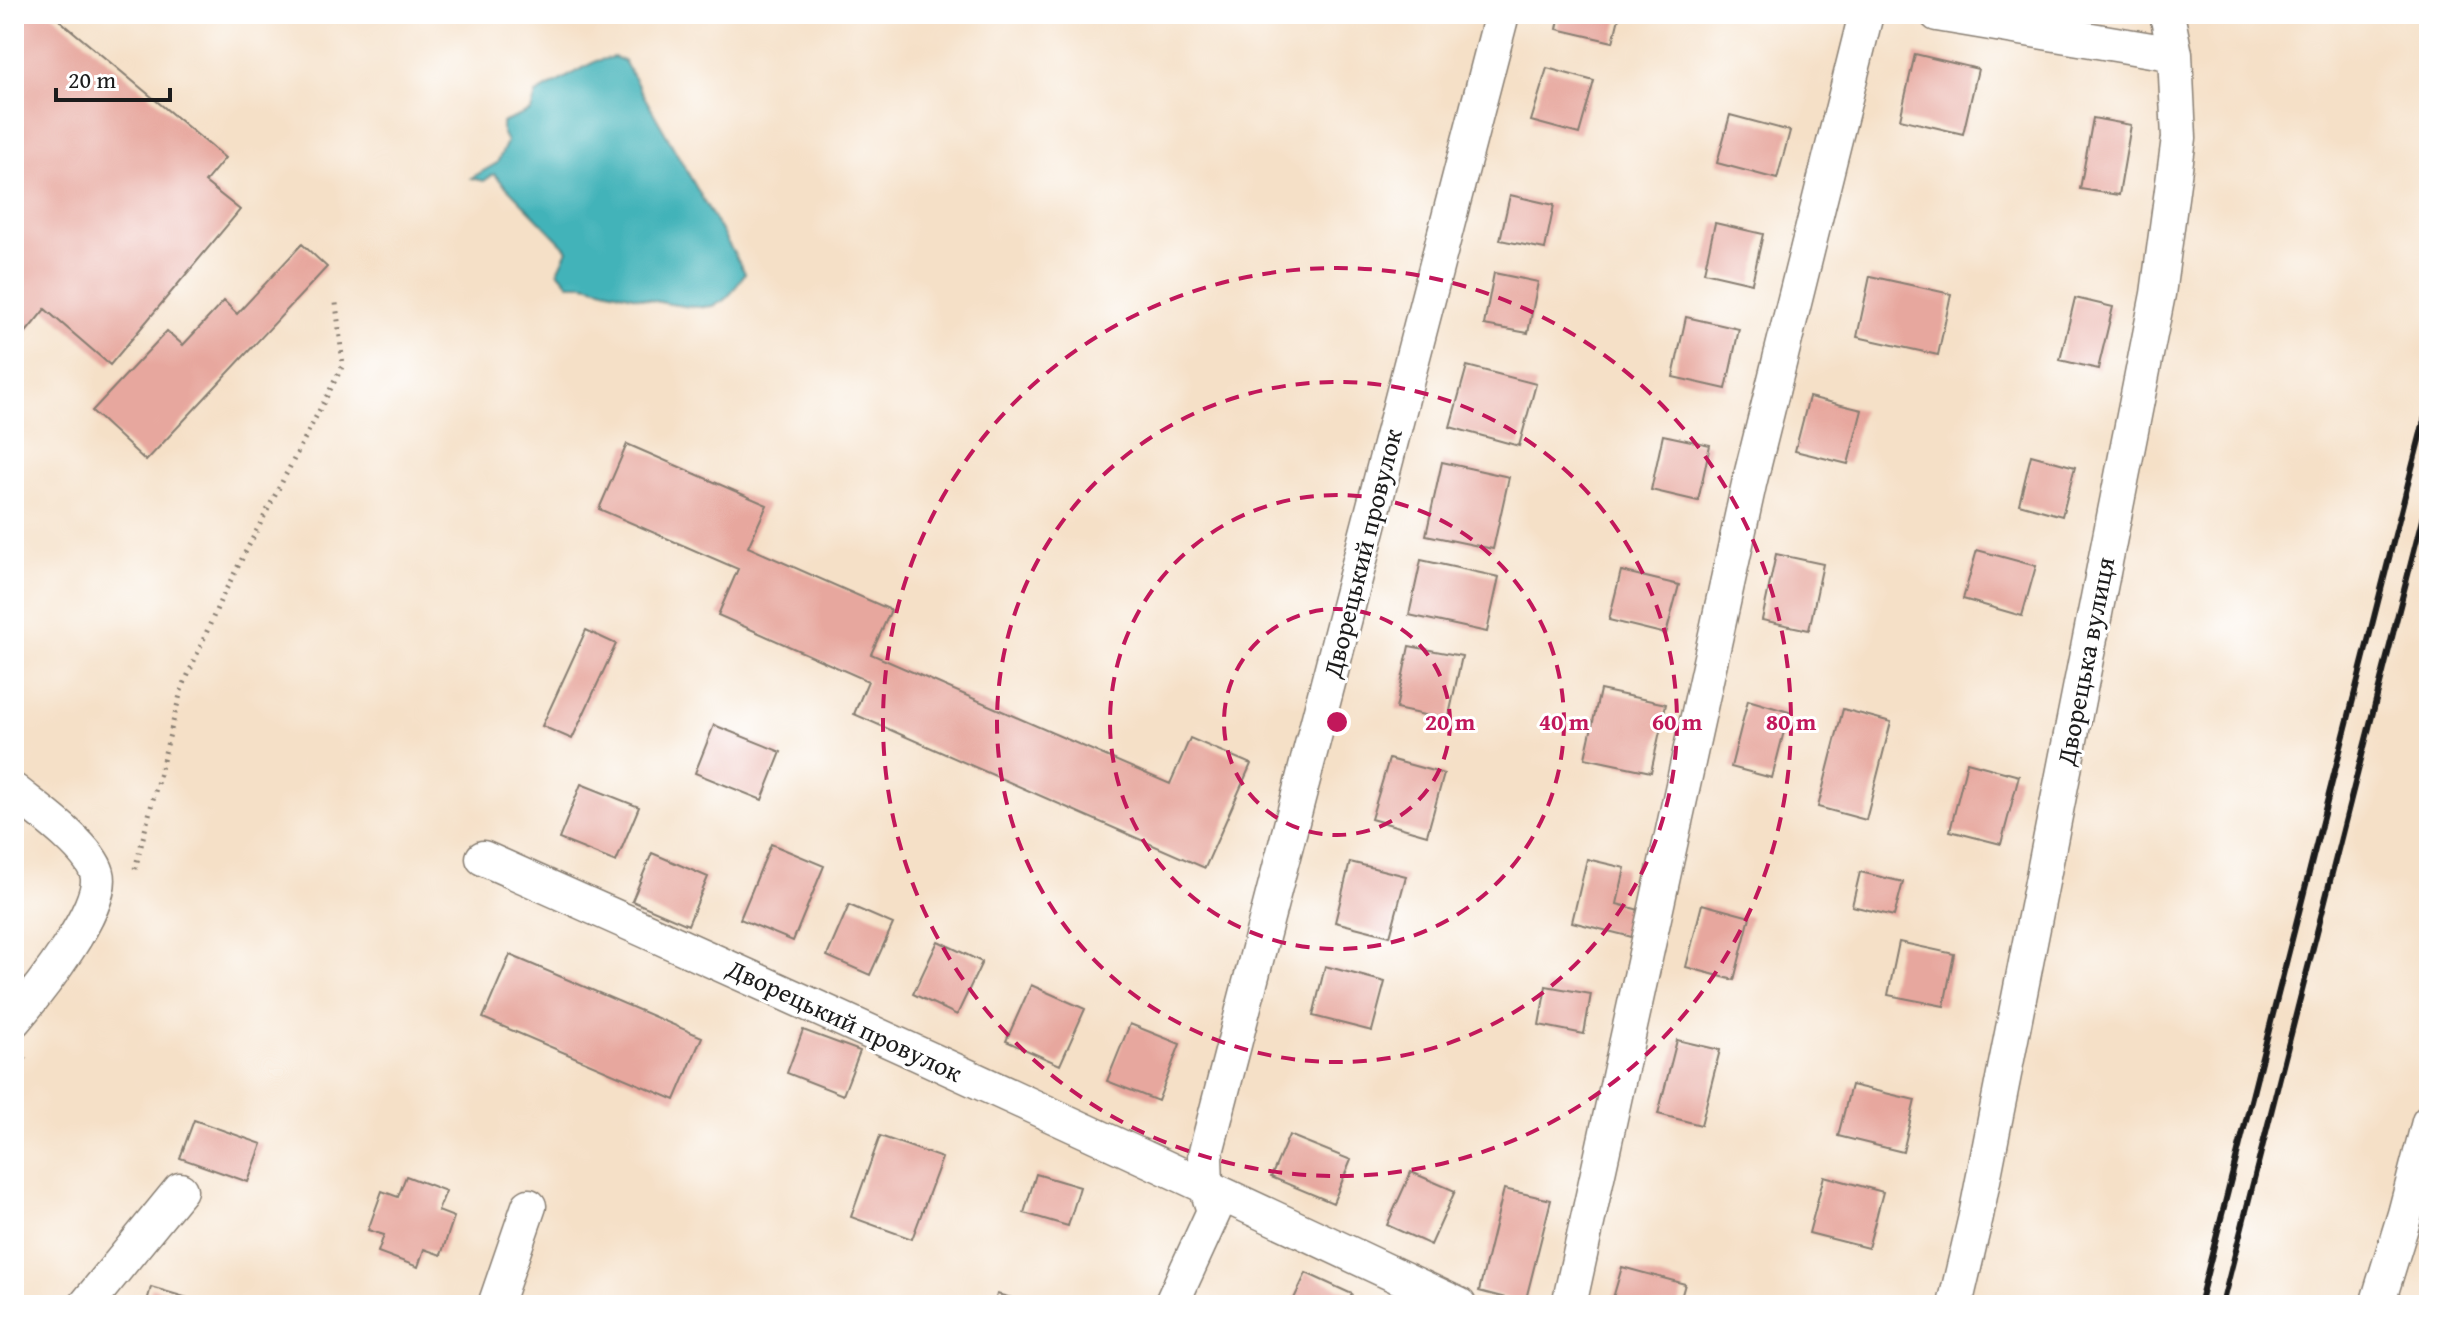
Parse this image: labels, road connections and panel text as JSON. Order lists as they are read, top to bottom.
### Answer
{
  "streets": {
    "street": ["Дворецький провулок", "Дворецька вулиця"]
  },
  "scale_bar": "20 m",
  "rings": [
    "20 m",
    "40 m",
    "60 m",
    "80 m"
  ]
}
